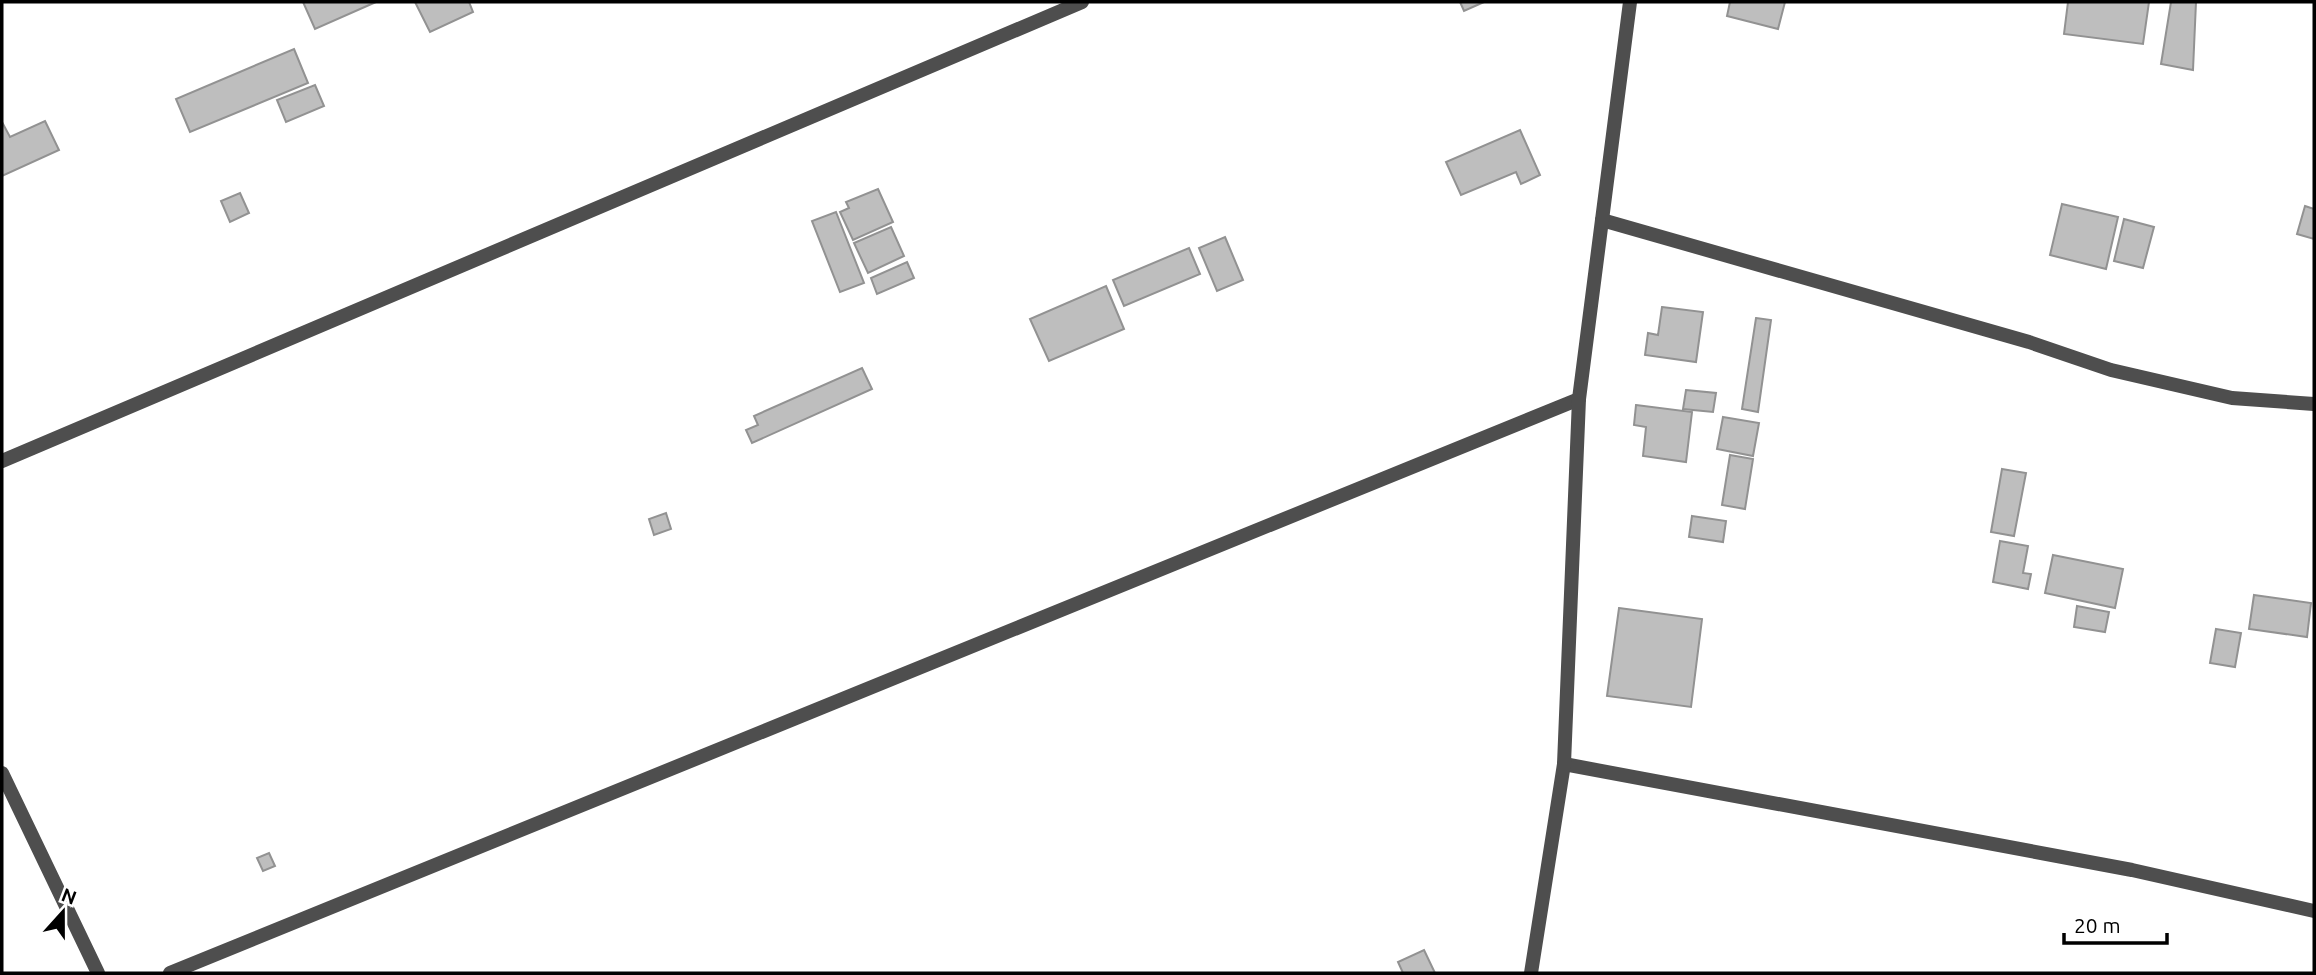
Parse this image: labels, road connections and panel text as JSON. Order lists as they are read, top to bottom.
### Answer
{
  "scale_bar": "20 m",
  "north": "top"
}
